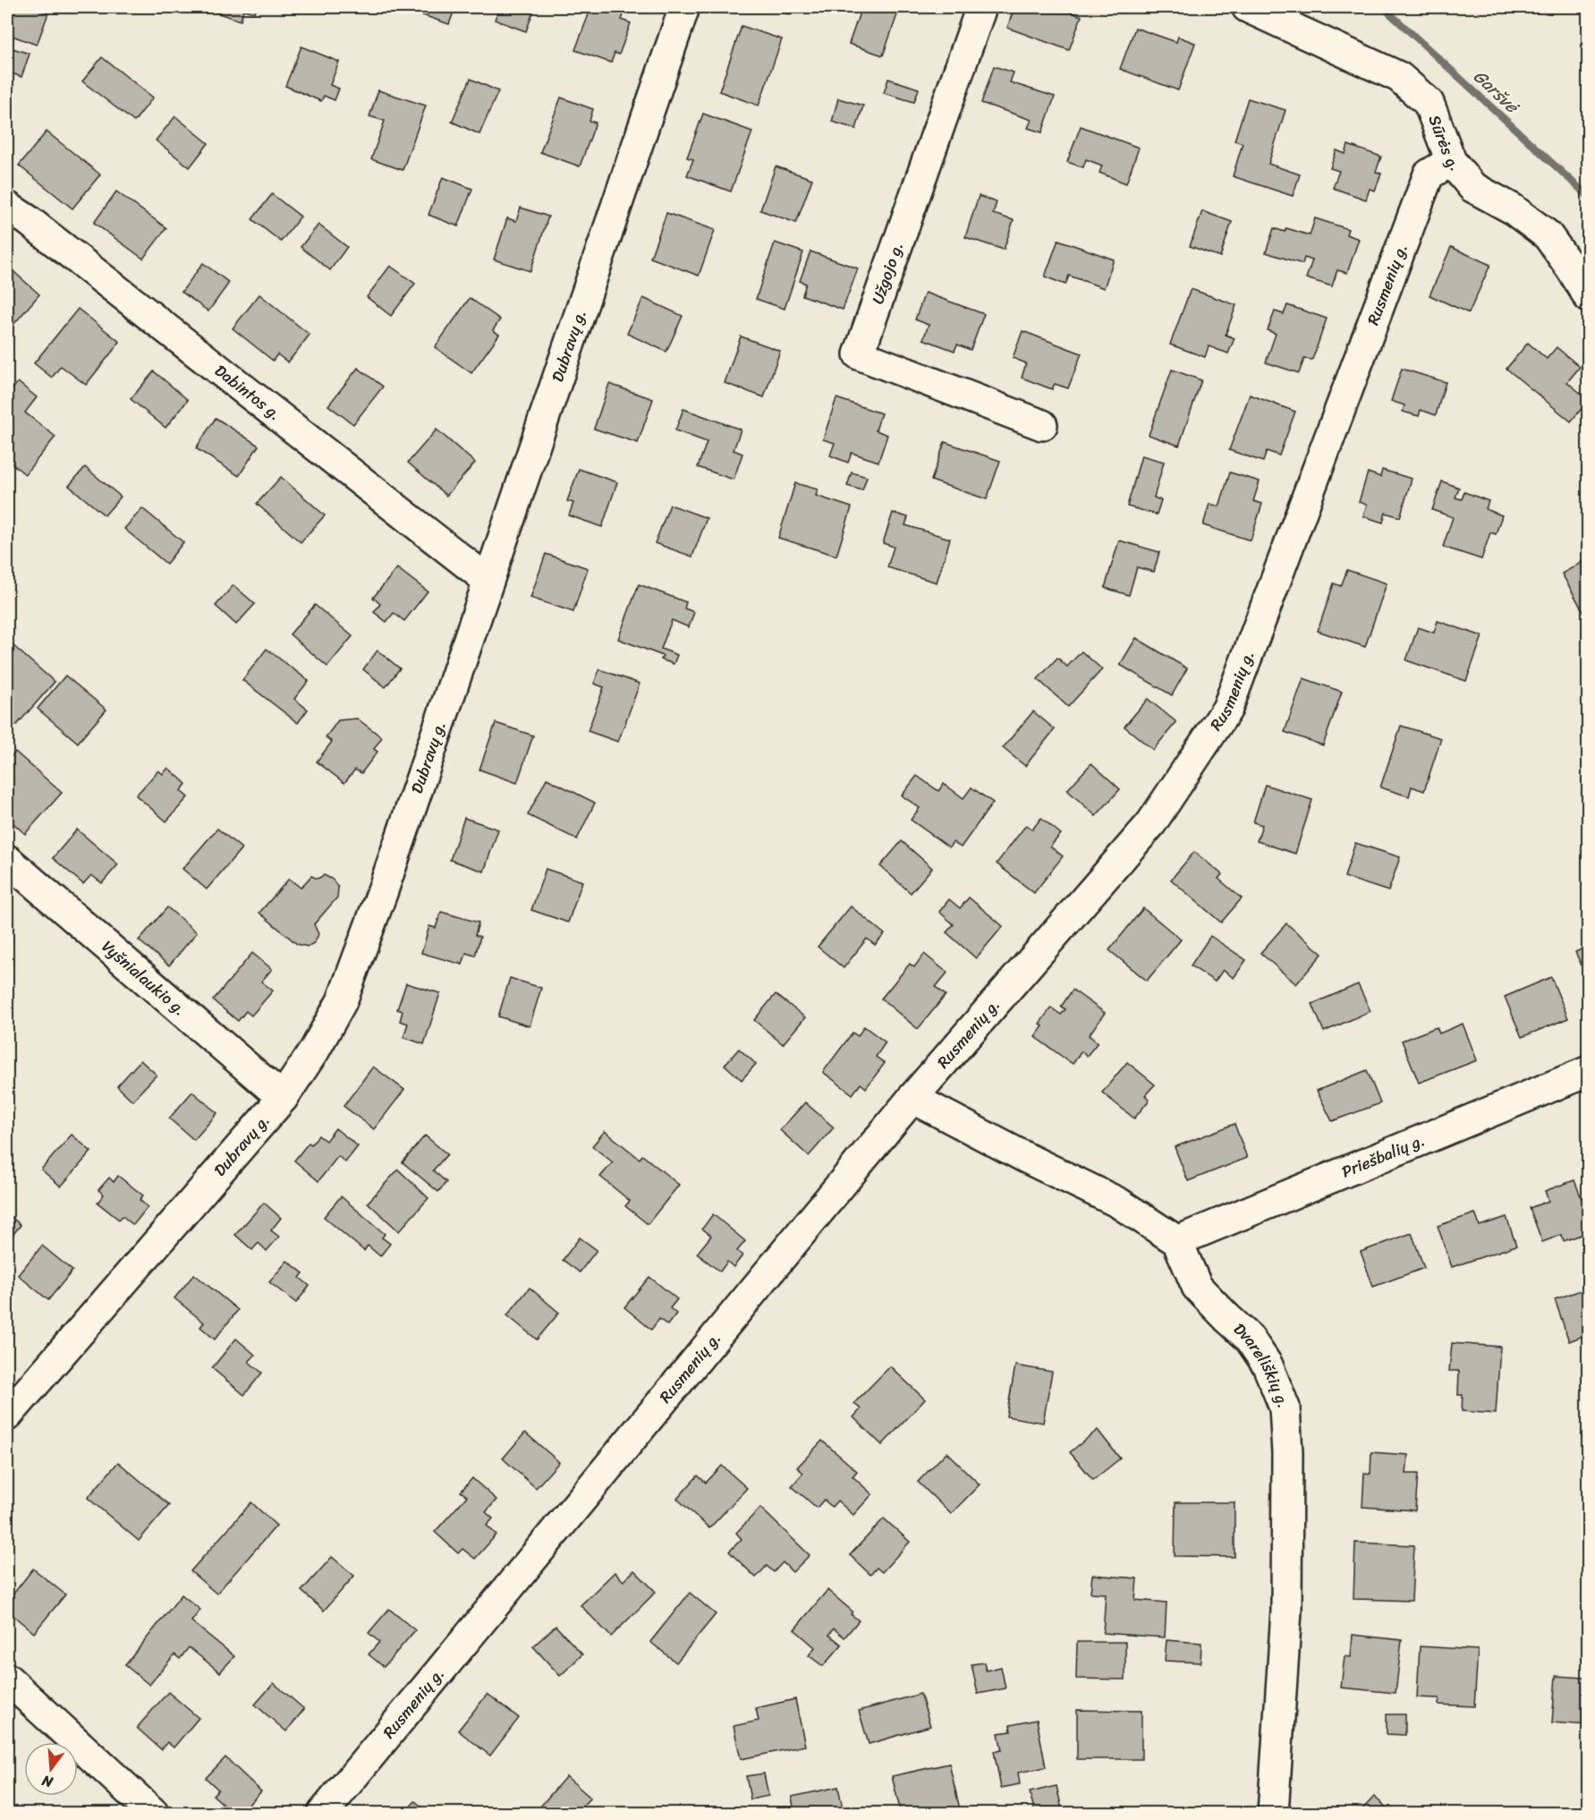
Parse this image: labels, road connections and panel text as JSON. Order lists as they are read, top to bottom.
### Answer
{
  "streets": {
    "street": [
      "Sūrės g.",
      "Užgojo g.",
      "Rusmenių g.",
      "Dubravų g.",
      "Dabintos g.",
      "Vyšnialaukio g.",
      "Priešbalių g.",
      "Dvareliškių g."
    ]
  },
  "crossings": [
    ["Sūrės g.", "Rusmenių g."],
    ["Dubravų g.", "Dabintos g."],
    ["Dubravų g.", "Vyšnialaukio g."],
    ["Priešbalių g.", "Dvareliškių g."]
  ],
  "water": ["Garšvė"],
  "north": "bottom"
}
